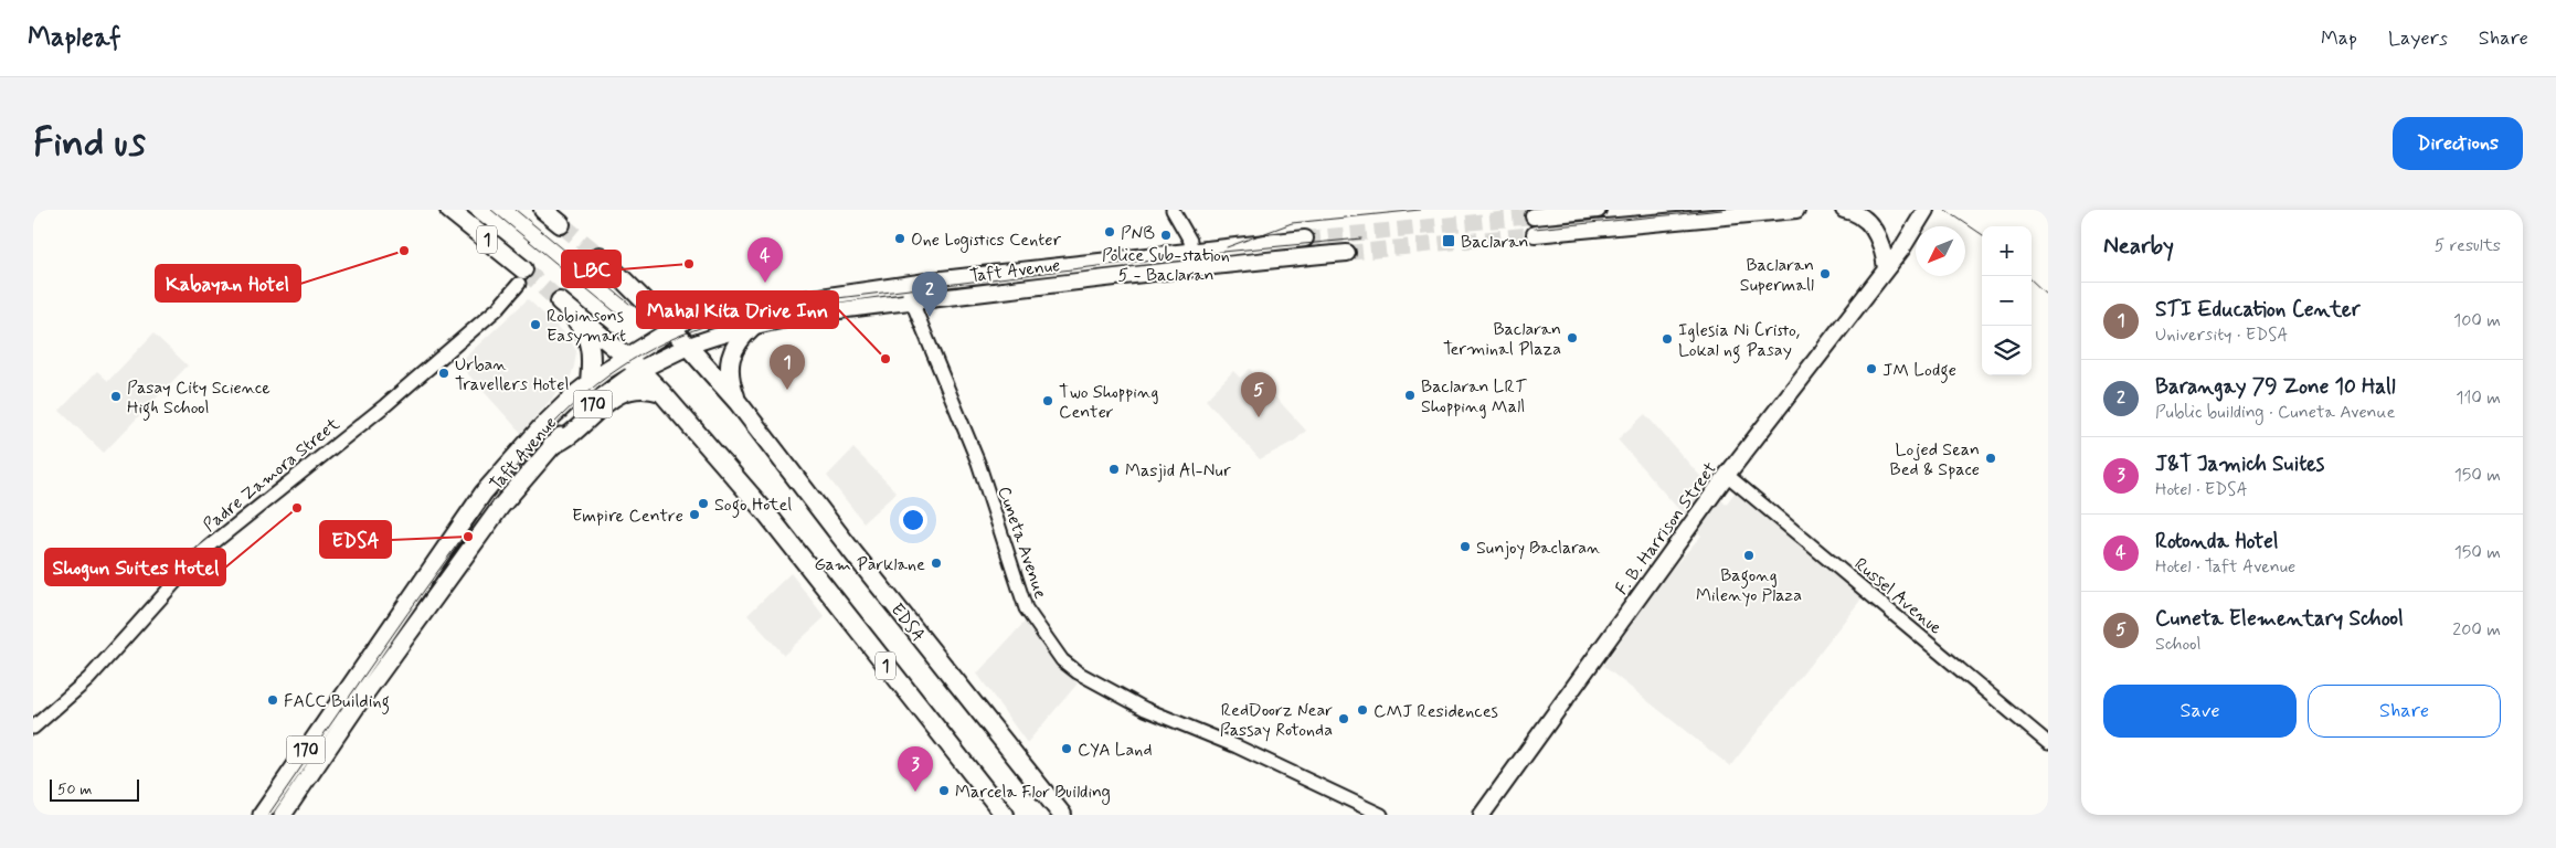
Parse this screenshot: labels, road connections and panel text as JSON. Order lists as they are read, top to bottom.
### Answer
{
  "streets": {
    "highway": ["1", "EDSA"],
    "main road": ["Taft Avenue", "170", "F. B. Harrison Street"],
    "street": ["Padre Zamora Street", "Cuneta Avenue", "Russel Avenue"]
  },
  "crossings": [
    ["1", "Taft Avenue"],
    ["1", "Padre Zamora Street"],
    ["Taft Avenue", "Cuneta Avenue"],
    ["Taft Avenue", "EDSA"],
    ["F. B. Harrison Street", "Russel Avenue"]
  ],
  "places": {
    "other": [
      "PNB",
      "Police Sub-station 5 - Baclaran",
      "One Logistics Center",
      "Kabayan Hotel",
      "LBC",
      "Baclaran Supermall",
      "Robinsons Easymart",
      "Baclaran Terminal Plaza",
      "Iglesia Ni Cristo, Lokal ng Pasay",
      "Mahal Kita Drive Inn",
      "JM Lodge",
      "Urban Travellers Hotel",
      "Baclaran LRT Shopping Mall",
      "Pasay City Science High School",
      "Two Shopping Center",
      "Lojed Sean Bed & Space",
      "Masjid Al-Nur",
      "Sogo Hotel",
      "Shogun Suites Hotel",
      "Empire Centre",
      "EDSA",
      "Sunjoy Baclaran",
      "Bagong Milenyo Plaza",
      "Gam Parklane",
      "FACC Building",
      "CMJ Residences",
      "RedDoorz Near Passay Rotonda",
      "CYA Land",
      "Marcela Flor Building"
    ],
    "transit": ["Baclaran"]
  },
  "scale_bar": "50 m",
  "north": "bottom left",
  "page": {
    "header": "Mapleaf",
    "nav": ["Map", "Layers", "Share"],
    "buttons": [
      "Directions",
      ["Save", "Share"]
    ],
    "title": "Find us",
    "heading": ["Nearby", "5 results"],
    "map_buttons": ["+", "−"],
    "pins": [
      "4",
      "2",
      "1",
      "5",
      "3"
    ],
    "list": [
      {
        "mark": "1",
        "name": "STI Education Center",
        "note": "University · EDSA",
        "value": "100 m"
      },
      {
        "mark": "2",
        "name": "Barangay 79 Zone 10 Hall",
        "note": "Public building · Cuneta Avenue",
        "value": "110 m"
      },
      {
        "mark": "3",
        "name": "J&T Jamich Suites",
        "note": "Hotel · EDSA",
        "value": "150 m"
      },
      {
        "mark": "4",
        "name": "Rotonda Hotel",
        "note": "Hotel · Taft Avenue",
        "value": "150 m"
      },
      {
        "mark": "5",
        "name": "Cuneta Elementary School",
        "note": "School",
        "value": "200 m"
      }
    ],
    "scale": "50 m"
  }
}
